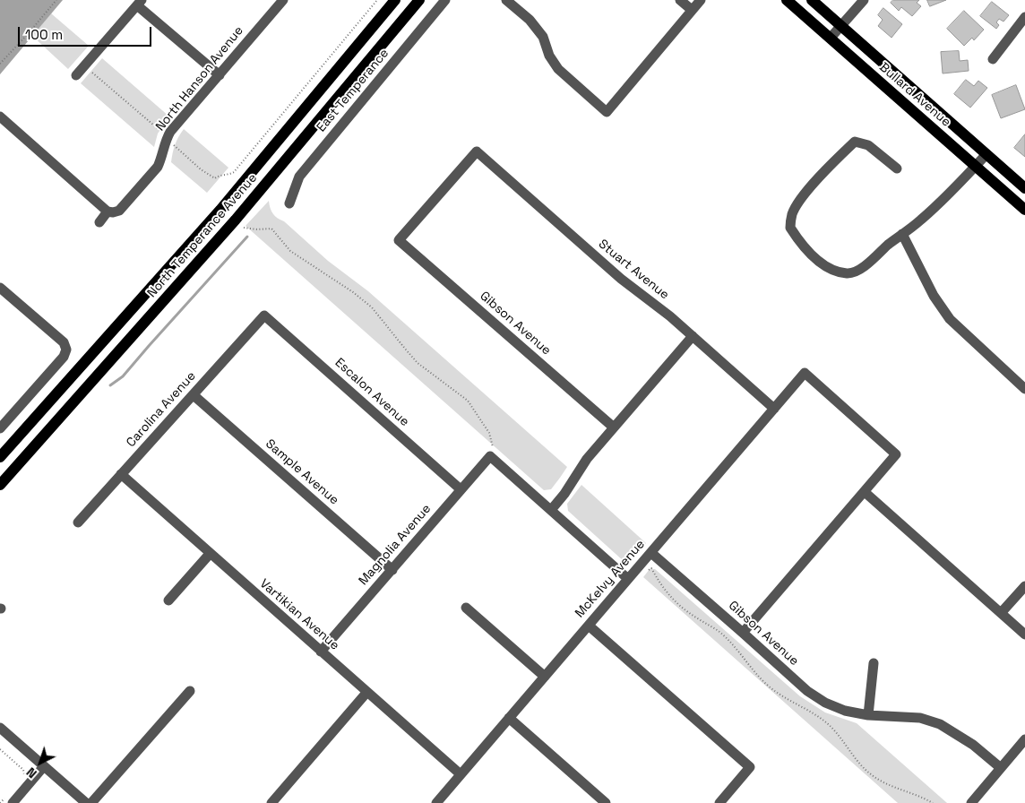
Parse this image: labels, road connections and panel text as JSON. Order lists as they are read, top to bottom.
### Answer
{
  "streets": {
    "main road": ["Bullard Avenue", "North Temperance Avenue"],
    "street": [
      "North Hanson Avenue",
      "East Temperance",
      "Stuart Avenue",
      "Gibson Avenue",
      "Escalon Avenue",
      "Carolina Avenue",
      "Sample Avenue",
      "Magnolia Avenue",
      "McKelvy Avenue",
      "Vartikian Avenue"
    ]
  },
  "crossings": [
    ["Stuart Avenue", "Gibson Avenue"],
    ["Stuart Avenue", "McKelvy Avenue"],
    ["Gibson Avenue", "McKelvy Avenue"],
    ["Escalon Avenue", "Carolina Avenue"],
    ["Escalon Avenue", "Magnolia Avenue"],
    ["Carolina Avenue", "Sample Avenue"],
    ["Carolina Avenue", "Vartikian Avenue"],
    ["Sample Avenue", "Magnolia Avenue"],
    ["Magnolia Avenue", "Vartikian Avenue"],
    ["McKelvy Avenue", "Vartikian Avenue"]
  ],
  "scale_bar": "100 m",
  "north": "bottom left"
}
